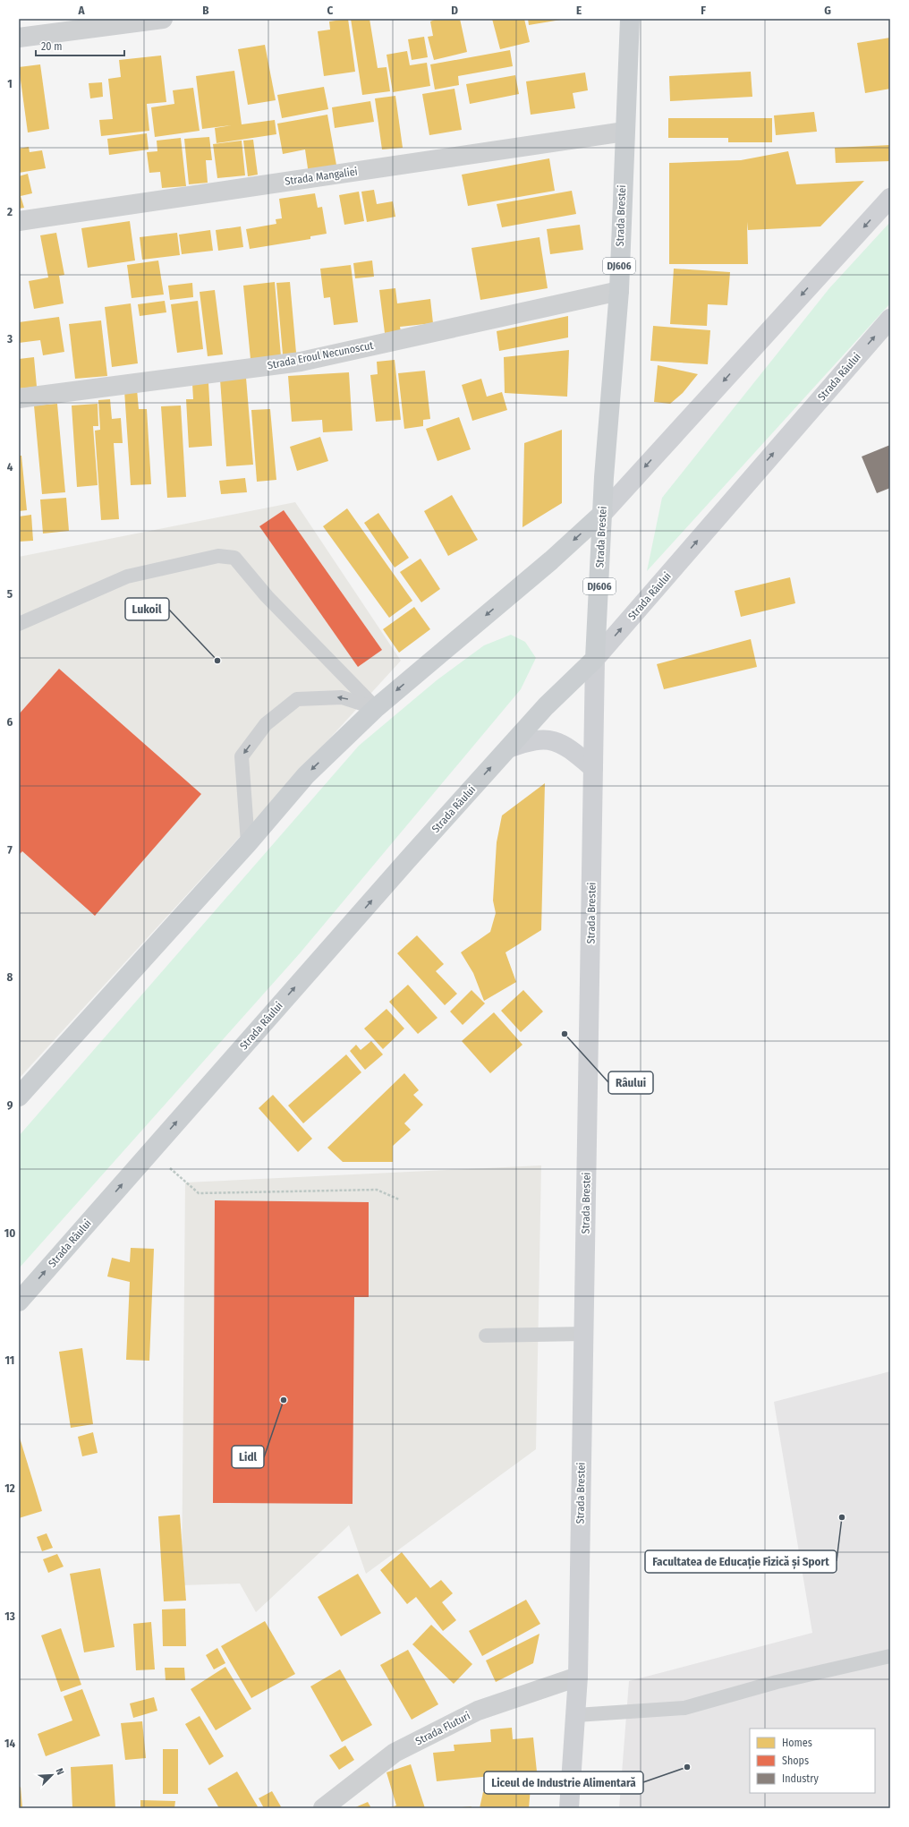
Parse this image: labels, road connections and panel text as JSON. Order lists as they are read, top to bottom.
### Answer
{
  "streets": {
    "main road": ["Strada Brestei", "DJ606", "Strada Râului"],
    "street": ["Strada Mangaliei", "Strada Eroul Necunoscut", "Strada Fluturi"]
  },
  "crossings": [
    ["Strada Mangaliei", "Strada Brestei"],
    ["Strada Brestei", "Strada Eroul Necunoscut"],
    ["Strada Brestei", "Strada Râului"],
    ["Strada Brestei", "Strada Fluturi"]
  ],
  "places": [
    "Lukoil",
    "Râului",
    "Lidl",
    "Facultatea de Educație Fizică și Sport",
    "Liceul de Industrie Alimentară"
  ],
  "legend": ["Homes", "Shops", "Industry"],
  "scale_bar": "20 m",
  "north": "top right",
  "grid": {
    "columns": [
      "A",
      "B",
      "C",
      "D",
      "E",
      "F",
      "G"
    ],
    "rows": [
      "1",
      "2",
      "3",
      "4",
      "5",
      "6",
      "7",
      "8",
      "9",
      "10",
      "11",
      "12",
      "13",
      "14"
    ]
  }
}
